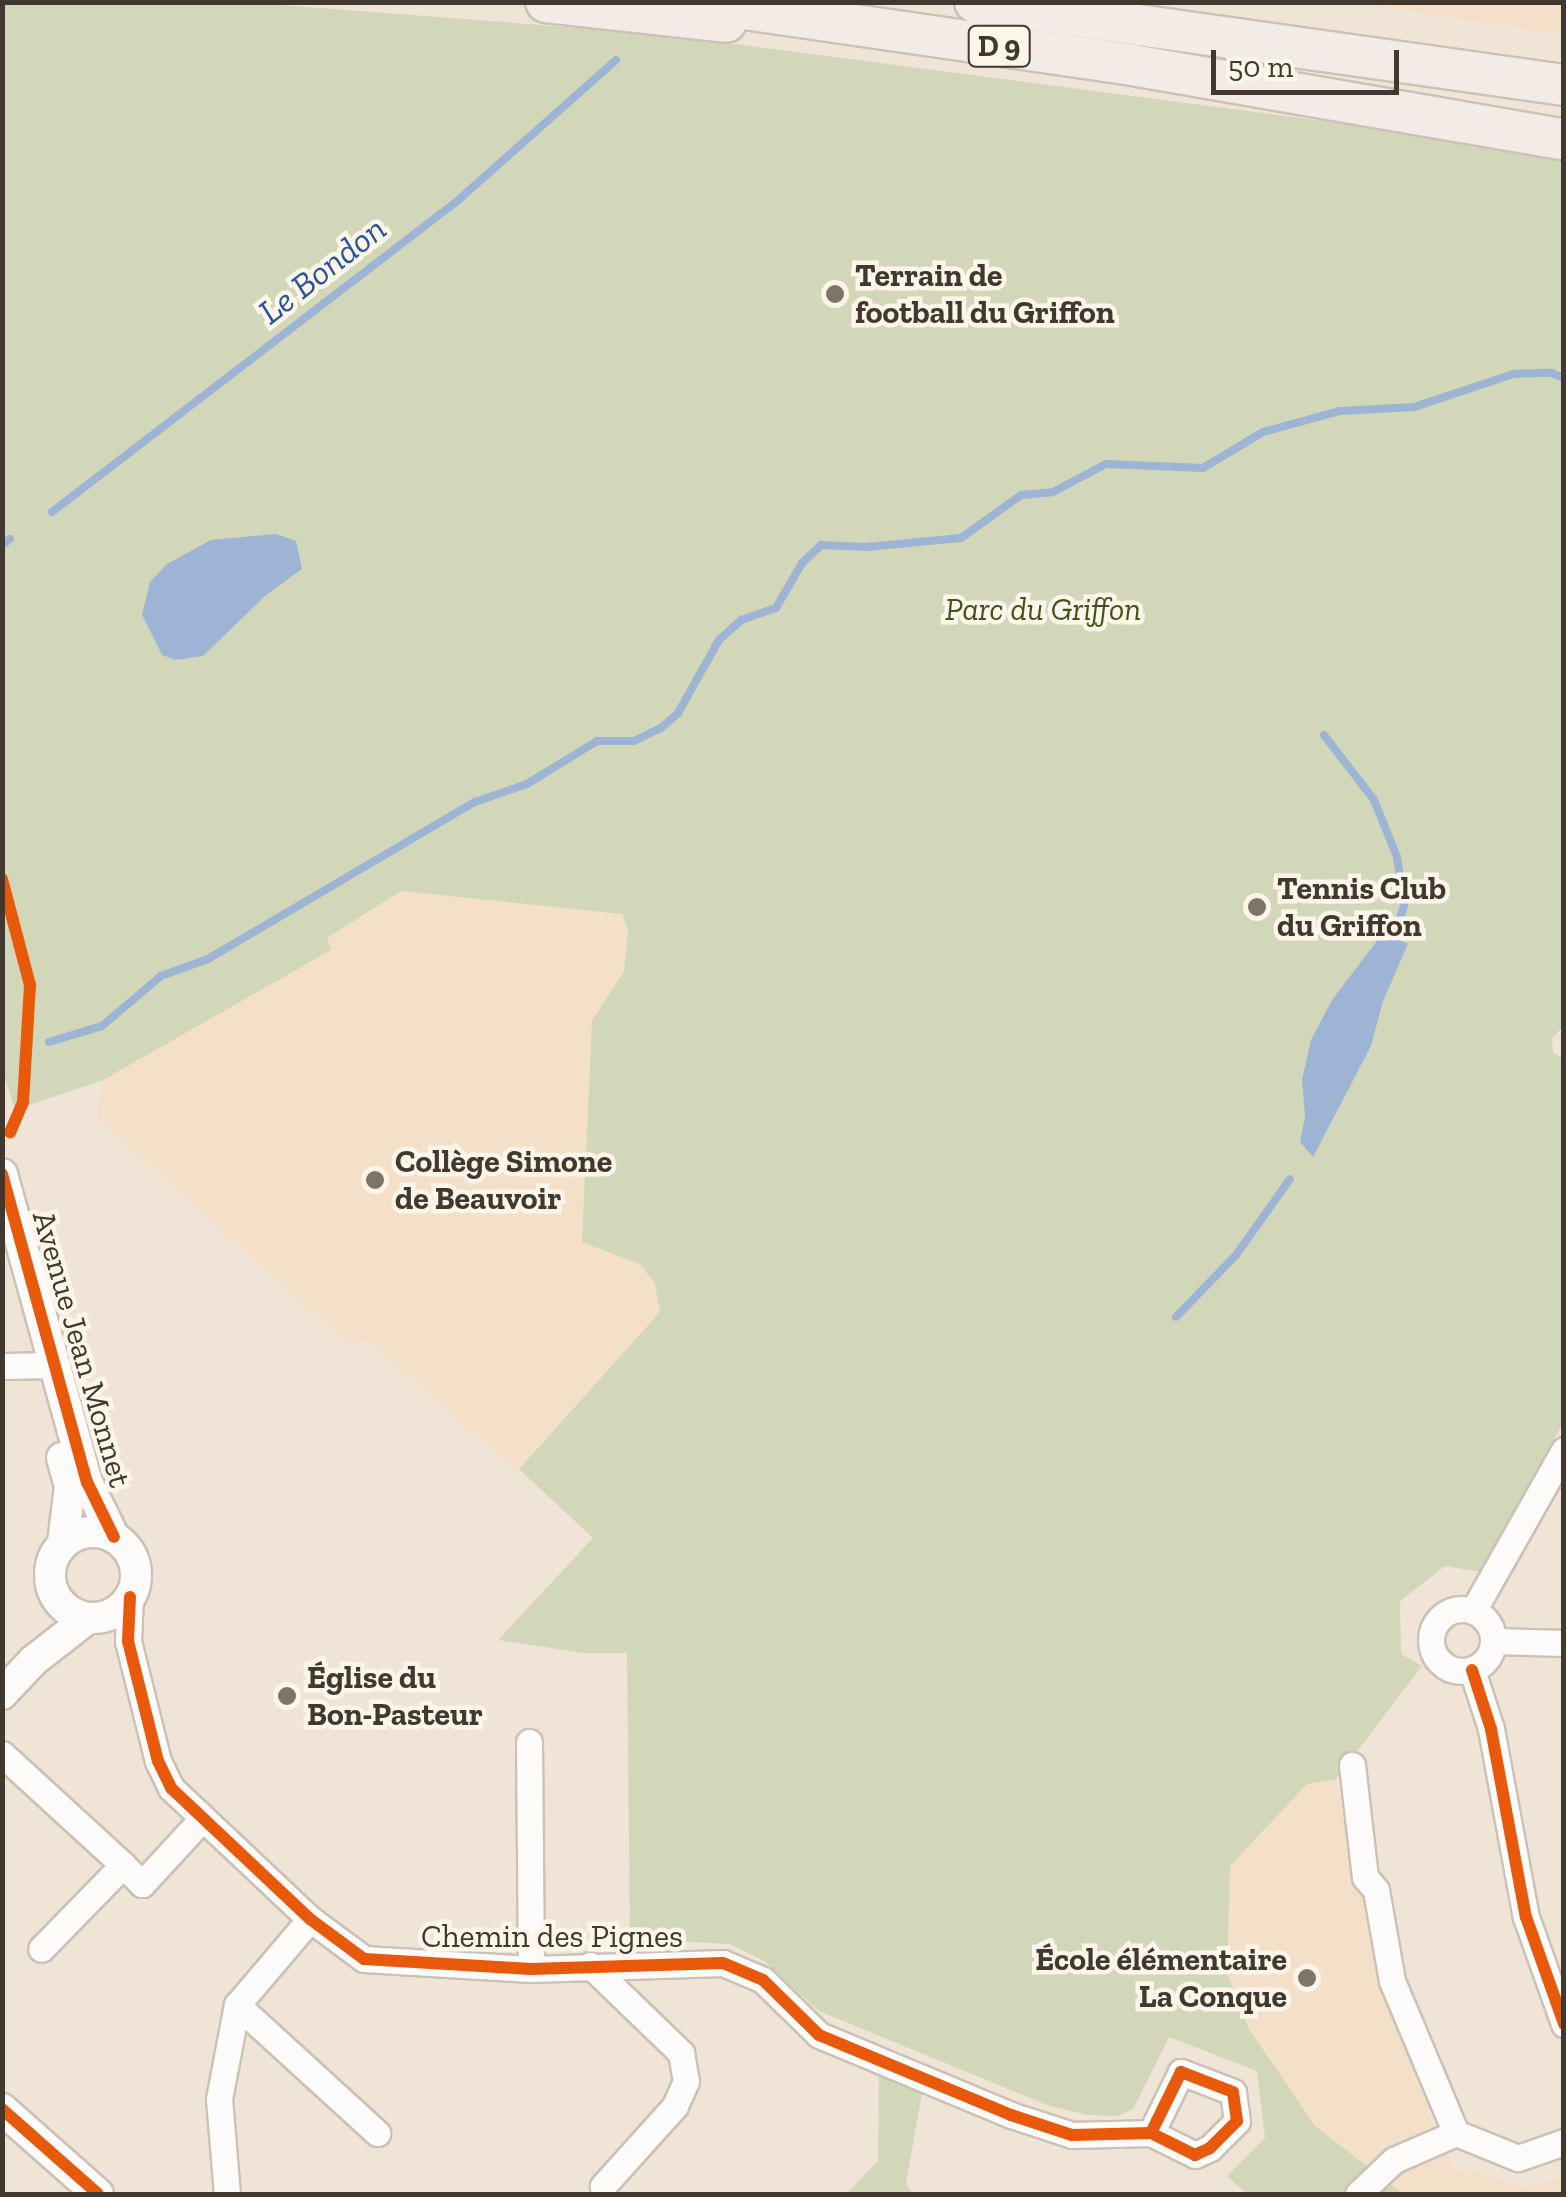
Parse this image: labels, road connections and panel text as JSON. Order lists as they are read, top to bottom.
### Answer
{
  "streets": {
    "highway": ["D 9"],
    "street": ["Avenue Jean Monnet", "Chemin des Pignes"]
  },
  "crossings": [
    ["Avenue Jean Monnet", "Chemin des Pignes"]
  ],
  "water": ["Le Bondon"],
  "parks": ["Parc du Griffon"],
  "places": [
    "Terrain de football du Griffon",
    "Tennis Club du Griffon",
    "Collège Simone de Beauvoir",
    "Église du Bon-Pasteur",
    "École élémentaire La Conque"
  ],
  "scale_bar": "50 m"
}
